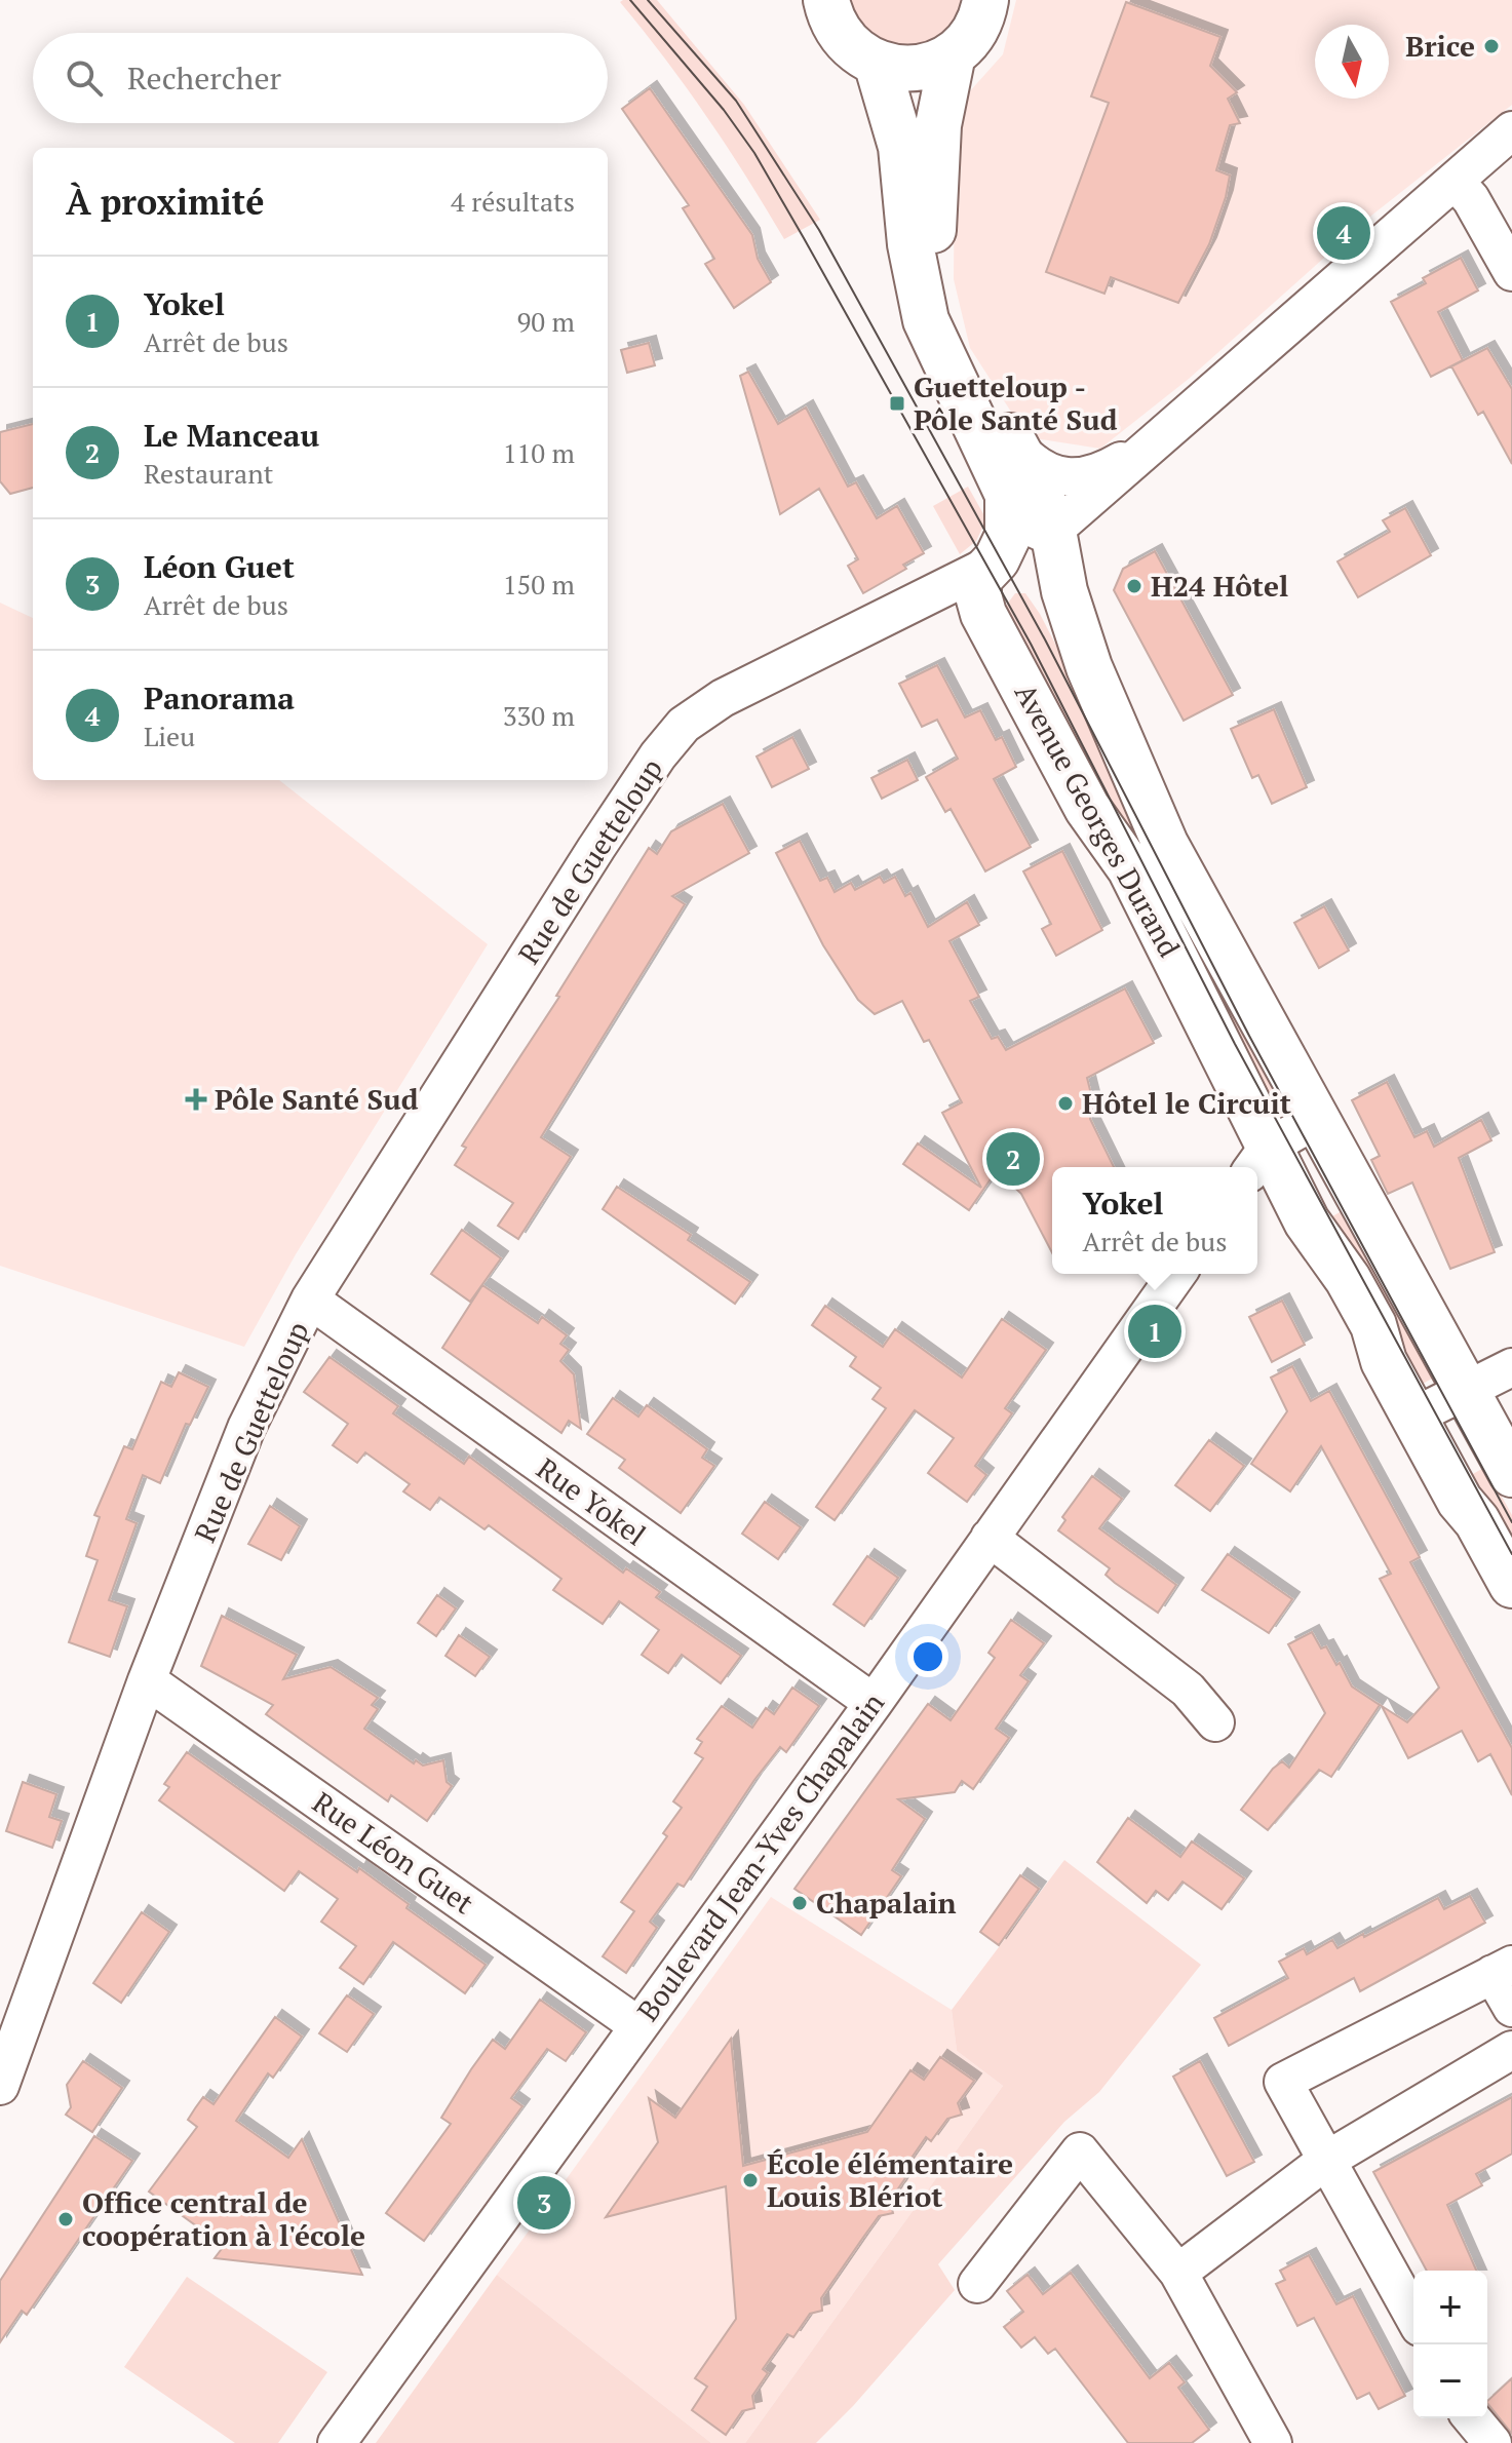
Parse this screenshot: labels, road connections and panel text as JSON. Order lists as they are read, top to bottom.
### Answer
{
  "streets": {
    "main road": ["Avenue Georges Durand"],
    "street": [
      "Rue de Guetteloup",
      "Rue Yokel",
      "Rue Léon Guet",
      "Boulevard Jean-Yves Chapalain"
    ]
  },
  "crossings": [
    ["Avenue Georges Durand", "Rue de Guetteloup"],
    ["Rue de Guetteloup", "Rue Yokel"],
    ["Rue de Guetteloup", "Rue Léon Guet"],
    ["Rue Yokel", "Boulevard Jean-Yves Chapalain"],
    ["Rue Léon Guet", "Boulevard Jean-Yves Chapalain"]
  ],
  "places": {
    "other": [
      "Brice",
      "H24 Hôtel",
      "Hôtel le Circuit",
      "Chapalain",
      "École élémentaire Louis Blériot",
      "Office central de coopération à l'école"
    ],
    "transit": ["Guetteloup - Pôle Santé Sud"],
    "health": ["Pôle Santé Sud"]
  },
  "north": "bottom",
  "page": {
    "search": "Rechercher",
    "heading": ["À proximité", "4 résultats"],
    "pins": [
      "4",
      "2",
      "1",
      "3"
    ],
    "list": [
      {
        "mark": "1",
        "name": "Yokel",
        "note": "Arrêt de bus",
        "value": "90 m"
      },
      {
        "mark": "2",
        "name": "Le Manceau",
        "note": "Restaurant",
        "value": "110 m"
      },
      {
        "mark": "3",
        "name": "Léon Guet",
        "note": "Arrêt de bus",
        "value": "150 m"
      },
      {
        "mark": "4",
        "name": "Panorama",
        "note": "Lieu",
        "value": "330 m"
      }
    ],
    "popup": ["Yokel", "Arrêt de bus"],
    "map_buttons": ["+", "−"]
  }
}
